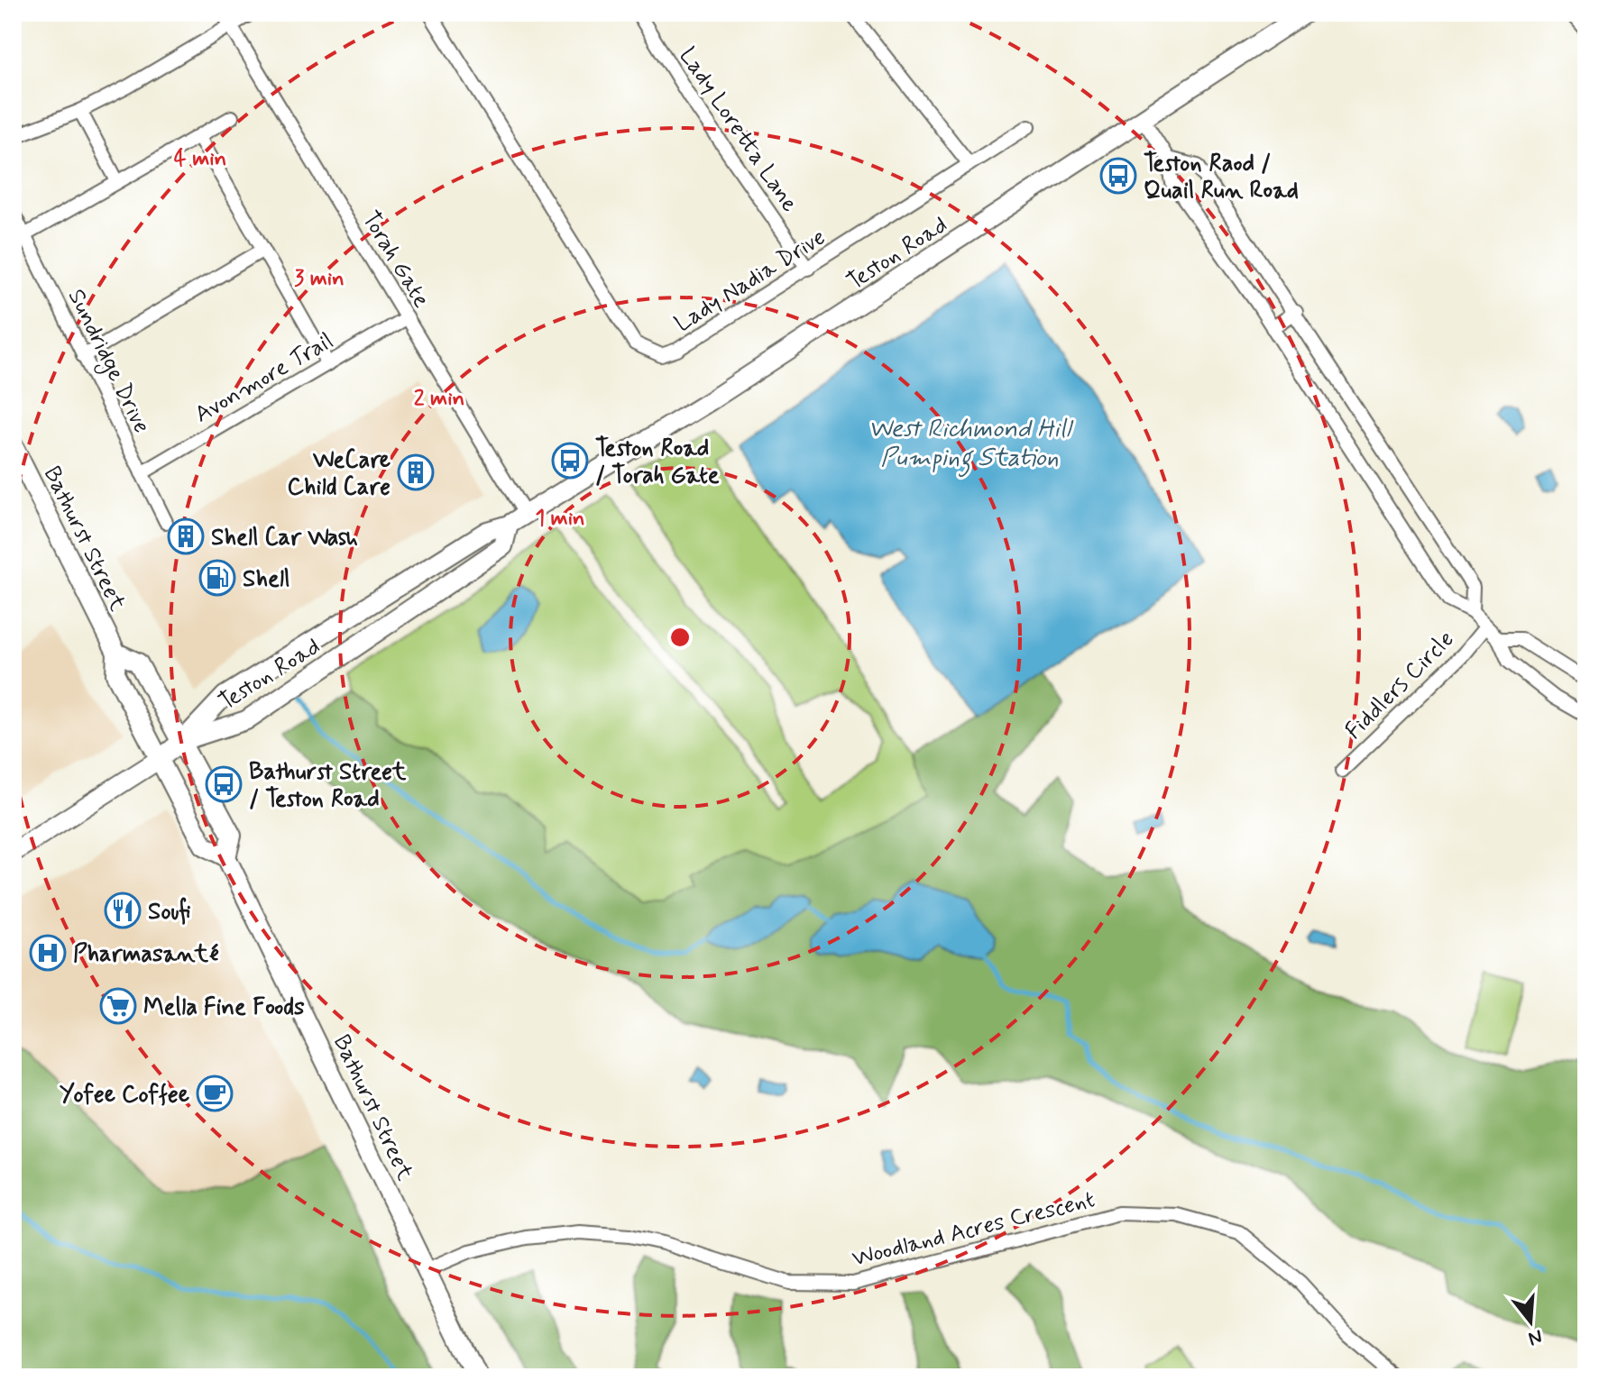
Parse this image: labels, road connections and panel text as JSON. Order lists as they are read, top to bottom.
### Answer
{
  "streets": {
    "main road": ["Teston Road", "Bathurst Street"],
    "street": [
      "Lady Loretta Lane",
      "Torah Gate",
      "Lady Nadia Drive",
      "Sundridge Drive",
      "Avonmore Trail",
      "Fiddlers Circle",
      "Woodland Acres Crescent"
    ]
  },
  "crossings": [
    ["Lady Loretta Lane", "Lady Nadia Drive"],
    ["Teston Road", "Torah Gate"],
    ["Teston Road", "Bathurst Street"],
    ["Torah Gate", "Avonmore Trail"],
    ["Sundridge Drive", "Avonmore Trail"],
    ["Bathurst Street", "Woodland Acres Crescent"]
  ],
  "water": ["West Richmond Hill Pumping Station"],
  "places": {
    "bus stop": ["Teston Raod / Quail Run Road", "Teston Road / Torah Gate", "Bathurst Street / Teston Road"],
    "building": ["WeCare Child Care", "Shell Car Wash"],
    "fuel station": ["Shell"],
    "restaurant": ["Soufi"],
    "hospital": ["Pharmasanté"],
    "supermarket": ["Mella Fine Foods"],
    "cafe": ["Yofee Coffee"]
  },
  "north": "bottom",
  "rings": [
    "4 min",
    "3 min",
    "2 min",
    "1 min"
  ]
}
